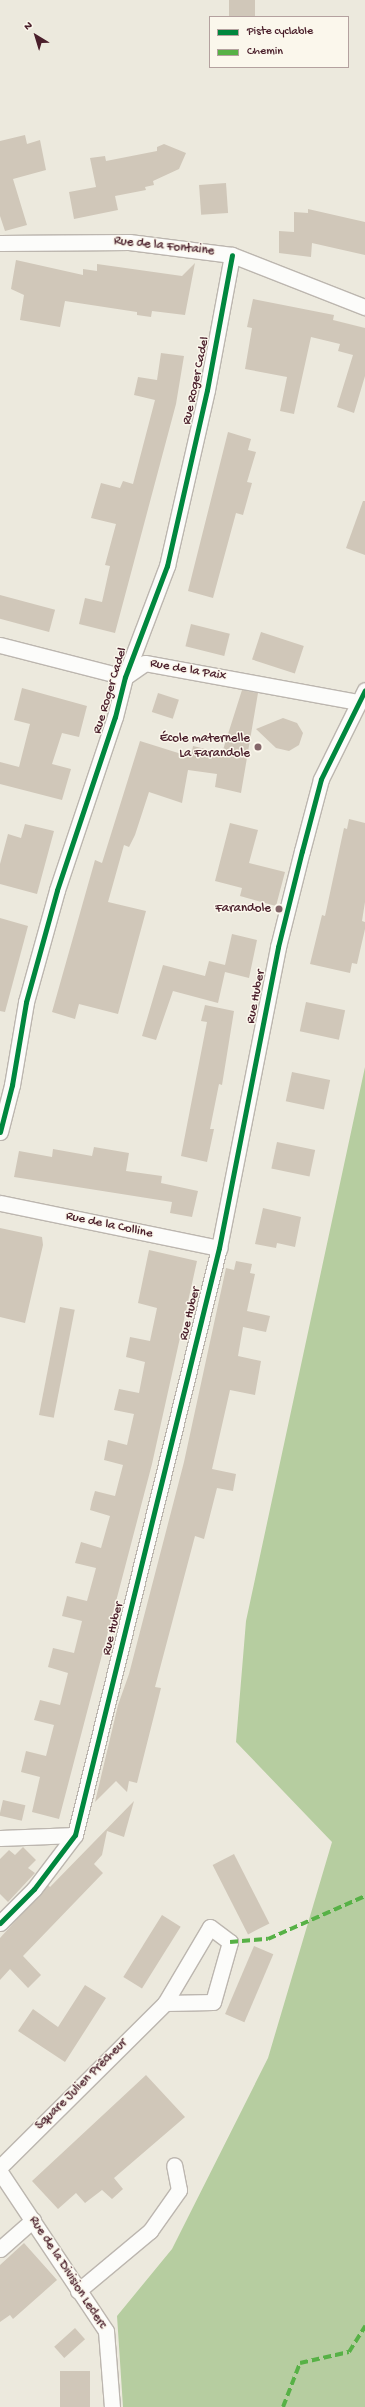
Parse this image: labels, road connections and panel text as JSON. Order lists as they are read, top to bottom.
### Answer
{
  "streets": {
    "street": [
      "Rue de la Fontaine",
      "Rue Roger Cadel",
      "Rue de la Paix",
      "Rue Huber",
      "Rue de la Colline",
      "Square Julien Prêcheur",
      "Rue de la Division Leclerc"
    ]
  },
  "crossings": [
    ["Rue de la Fontaine", "Rue Roger Cadel"],
    ["Rue Roger Cadel", "Rue de la Paix"],
    ["Rue de la Paix", "Rue Huber"],
    ["Rue Huber", "Rue de la Colline"]
  ],
  "places": ["École maternelle La Farandole", "Farandole"],
  "legend": ["Piste cyclable", "Chemin"],
  "north": "top left"
}
